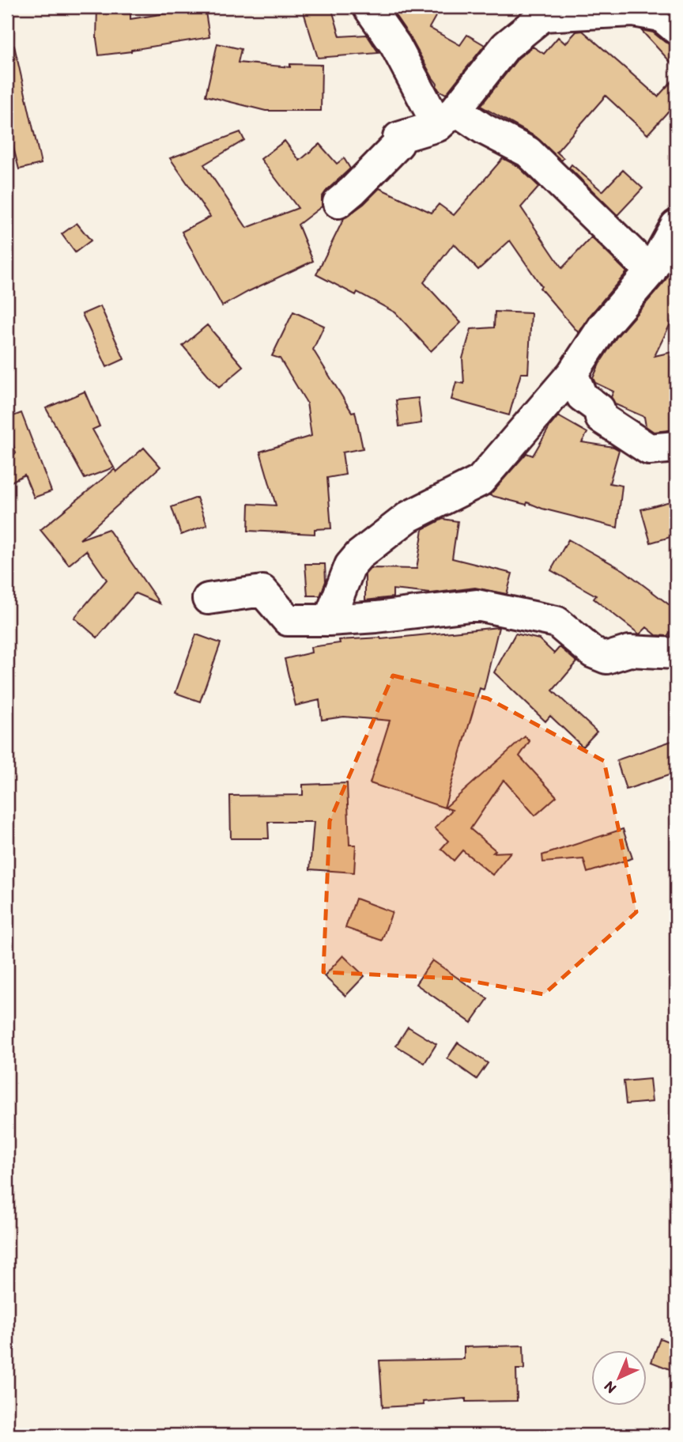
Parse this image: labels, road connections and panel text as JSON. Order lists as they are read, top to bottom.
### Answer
{
  "north": "bottom left"
}
